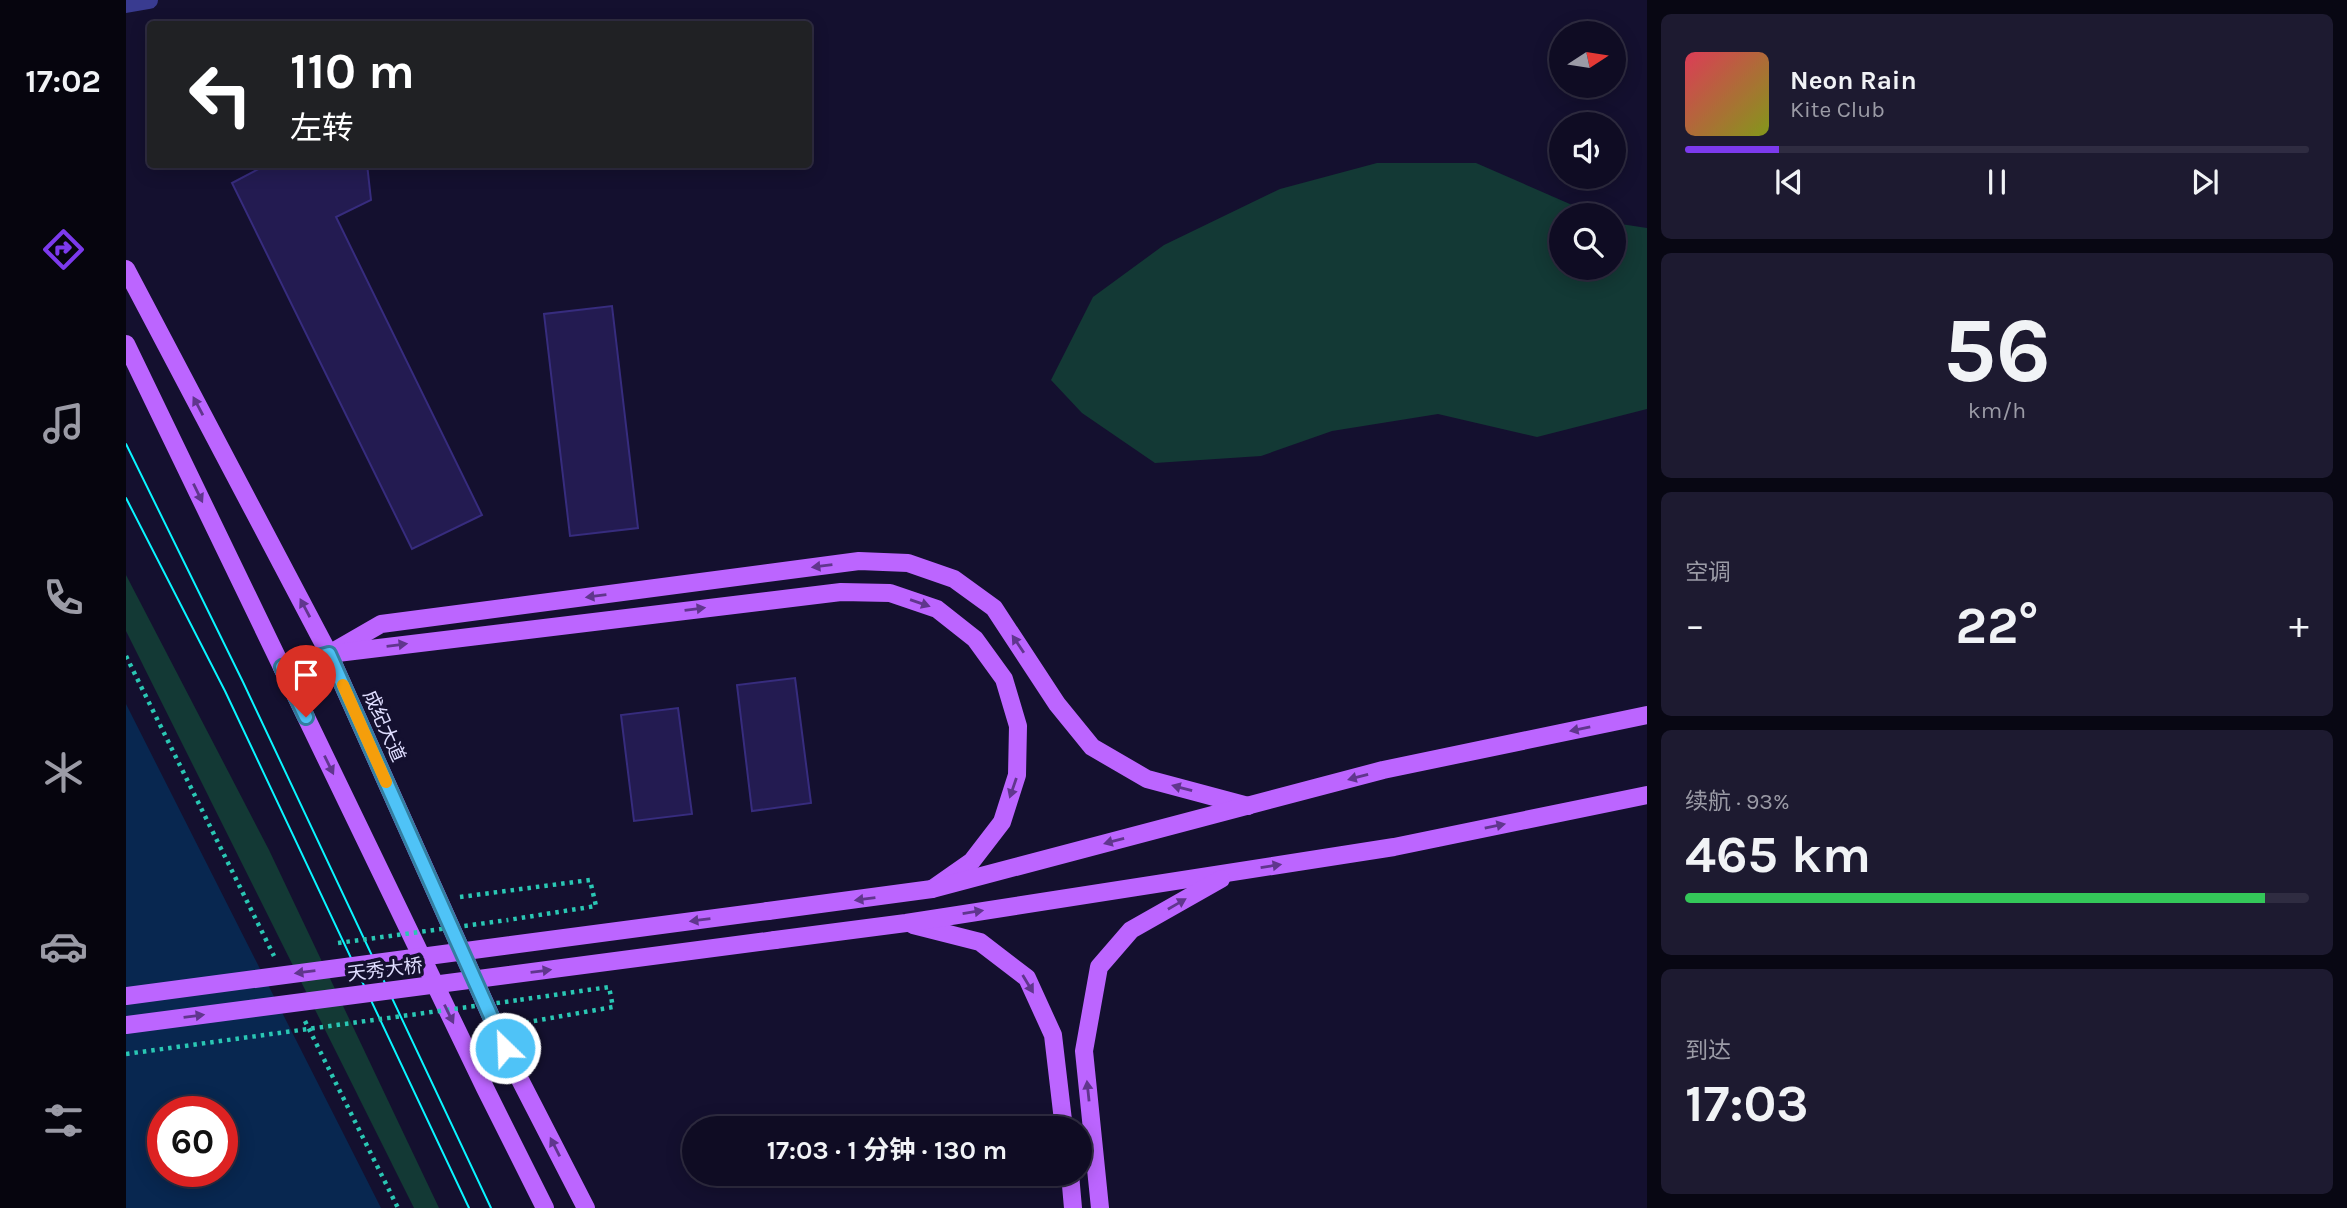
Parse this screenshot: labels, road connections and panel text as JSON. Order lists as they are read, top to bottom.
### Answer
{
  "streets": {
    "main road": ["成纪大道", "天秀大桥"]
  },
  "north": "right",
  "page": {
    "tabs": "17:02",
    "turn": ["110 m", "左转"],
    "song": ["Neon Rain", "Kite Club"],
    "tile": [
      ["56", "km/h"],
      "空调",
      ["续航 · 93%", "465 km"],
      ["到达", "17:03"]
    ],
    "heat": ["−", "22°", "+"],
    "limit": "60",
    "trip": "17:03 · 1 分钟 · 130 m"
  }
}
